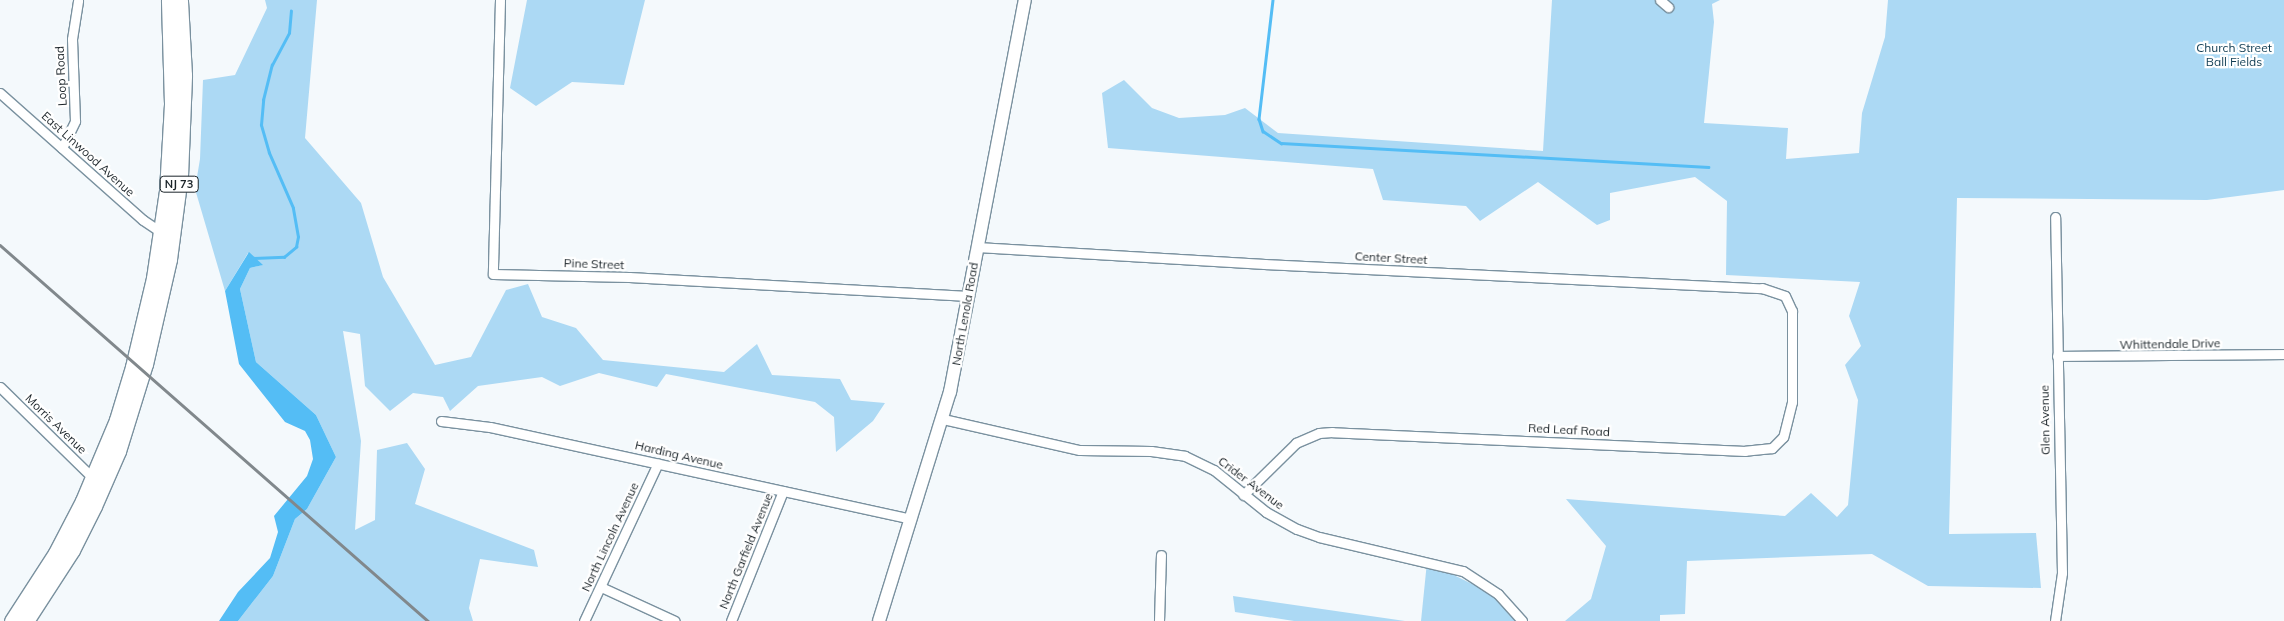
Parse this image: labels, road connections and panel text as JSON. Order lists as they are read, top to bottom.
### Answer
{
  "streets": {
    "highway": ["NJ 73"],
    "main road": ["North Lenola Road"],
    "street": [
      "Loop Road",
      "East Linwood Avenue",
      "Center Street",
      "Pine Street",
      "Whittendale Drive",
      "Glen Avenue",
      "Morris Avenue",
      "Red Leaf Road",
      "Harding Avenue",
      "Crider Avenue",
      "North Lincoln Avenue",
      "North Garfield Avenue"
    ]
  },
  "crossings": [
    ["Loop Road", "East Linwood Avenue"],
    ["East Linwood Avenue", "NJ 73"],
    ["NJ 73", "Morris Avenue"],
    ["Center Street", "North Lenola Road"],
    ["Center Street", "Red Leaf Road"],
    ["Pine Street", "North Lenola Road"],
    ["North Lenola Road", "Harding Avenue"],
    ["North Lenola Road", "Crider Avenue"],
    ["Whittendale Drive", "Glen Avenue"],
    ["Red Leaf Road", "Crider Avenue"],
    ["Harding Avenue", "North Lincoln Avenue"],
    ["Harding Avenue", "North Garfield Avenue"]
  ],
  "parks": ["Church Street Ball Fields"]
}
